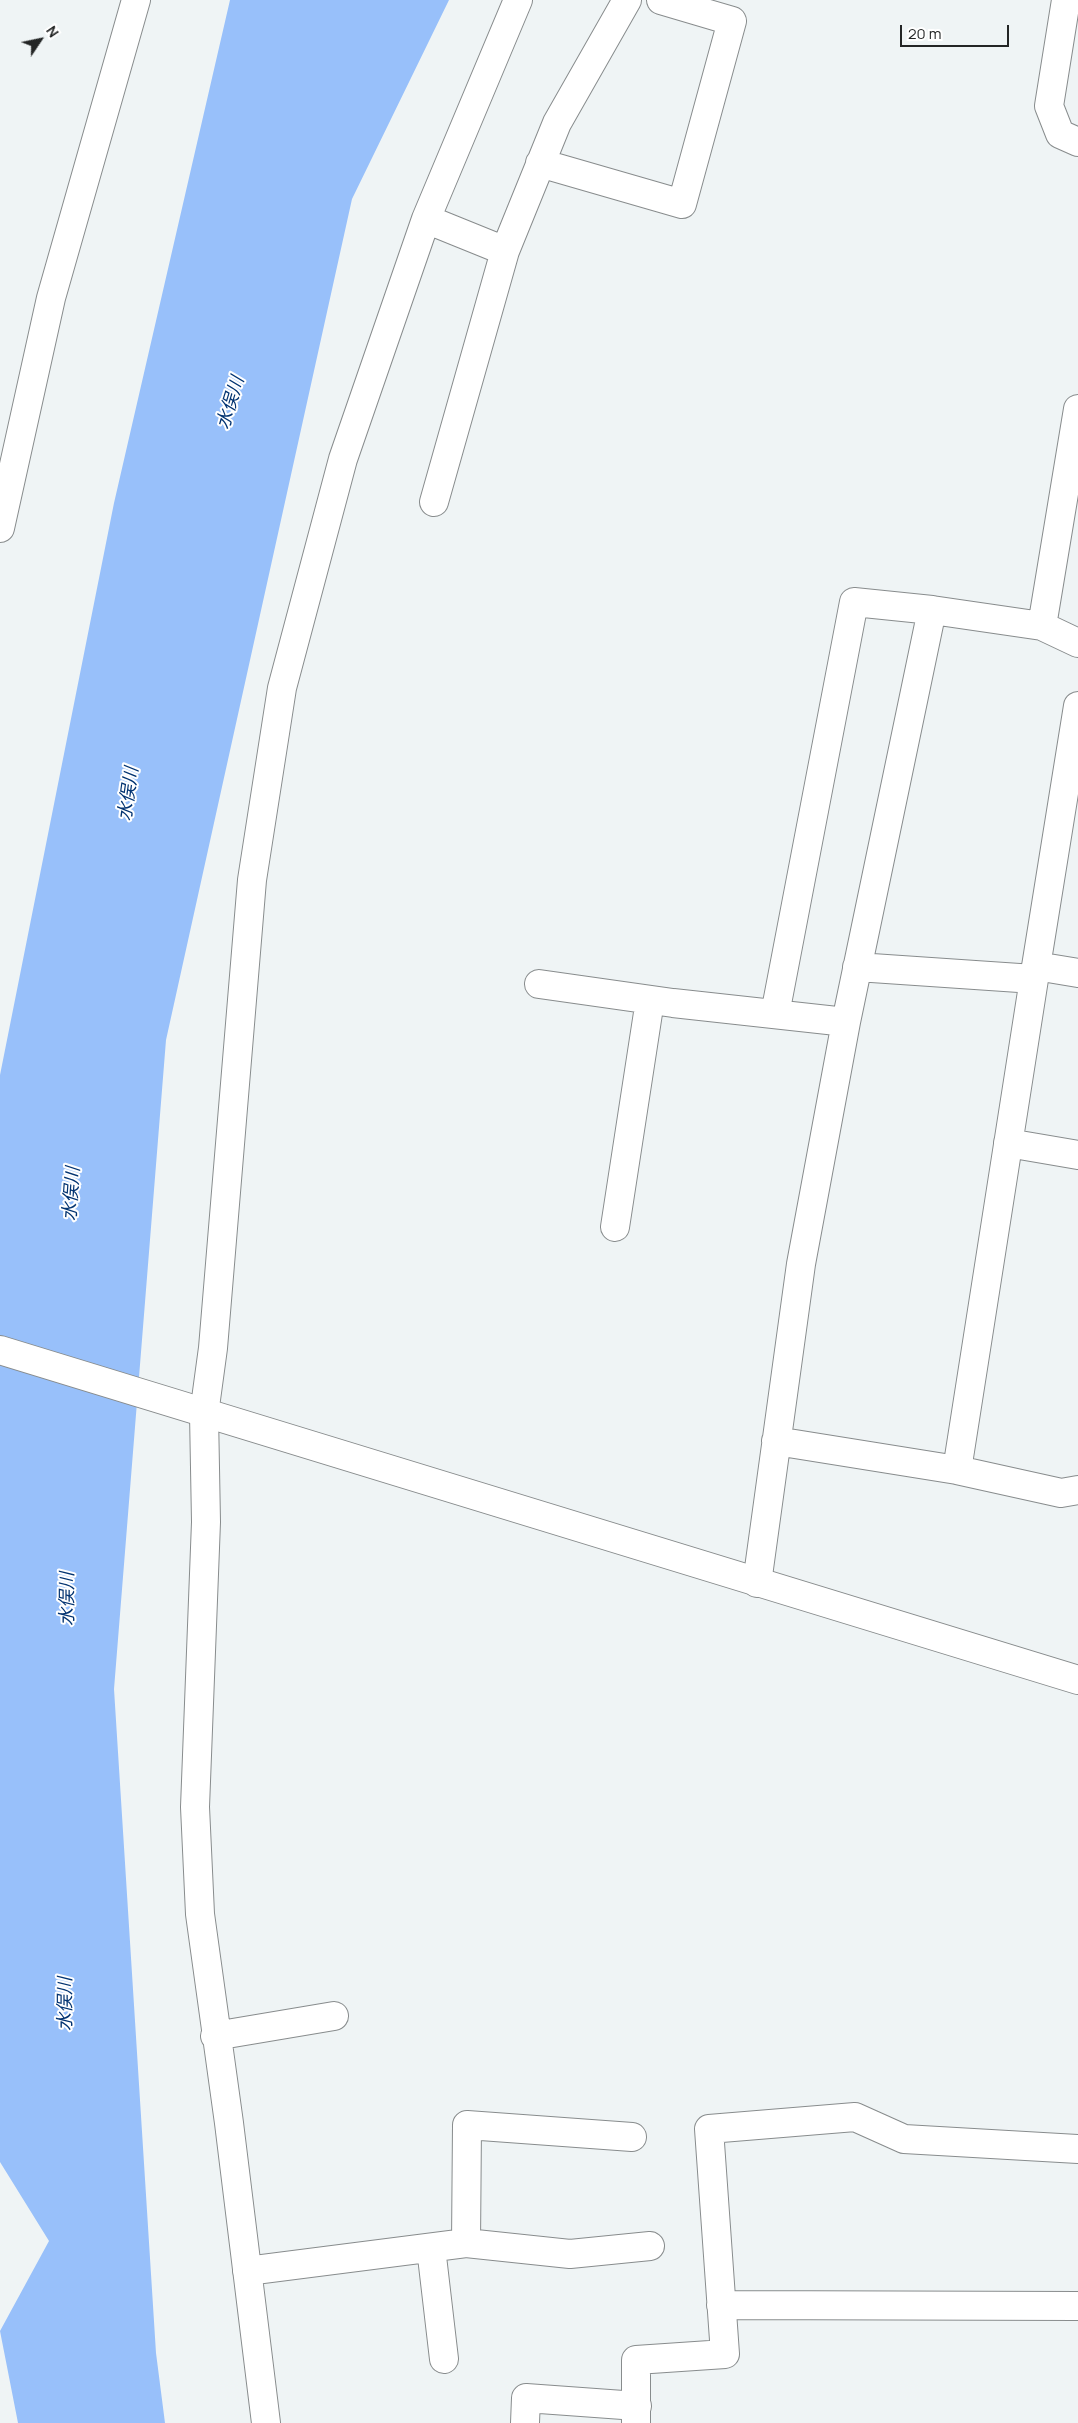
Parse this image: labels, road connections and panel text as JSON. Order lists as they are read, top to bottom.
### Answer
{
  "water": ["水俣川"],
  "scale_bar": "20 m",
  "north": "top right"
}
